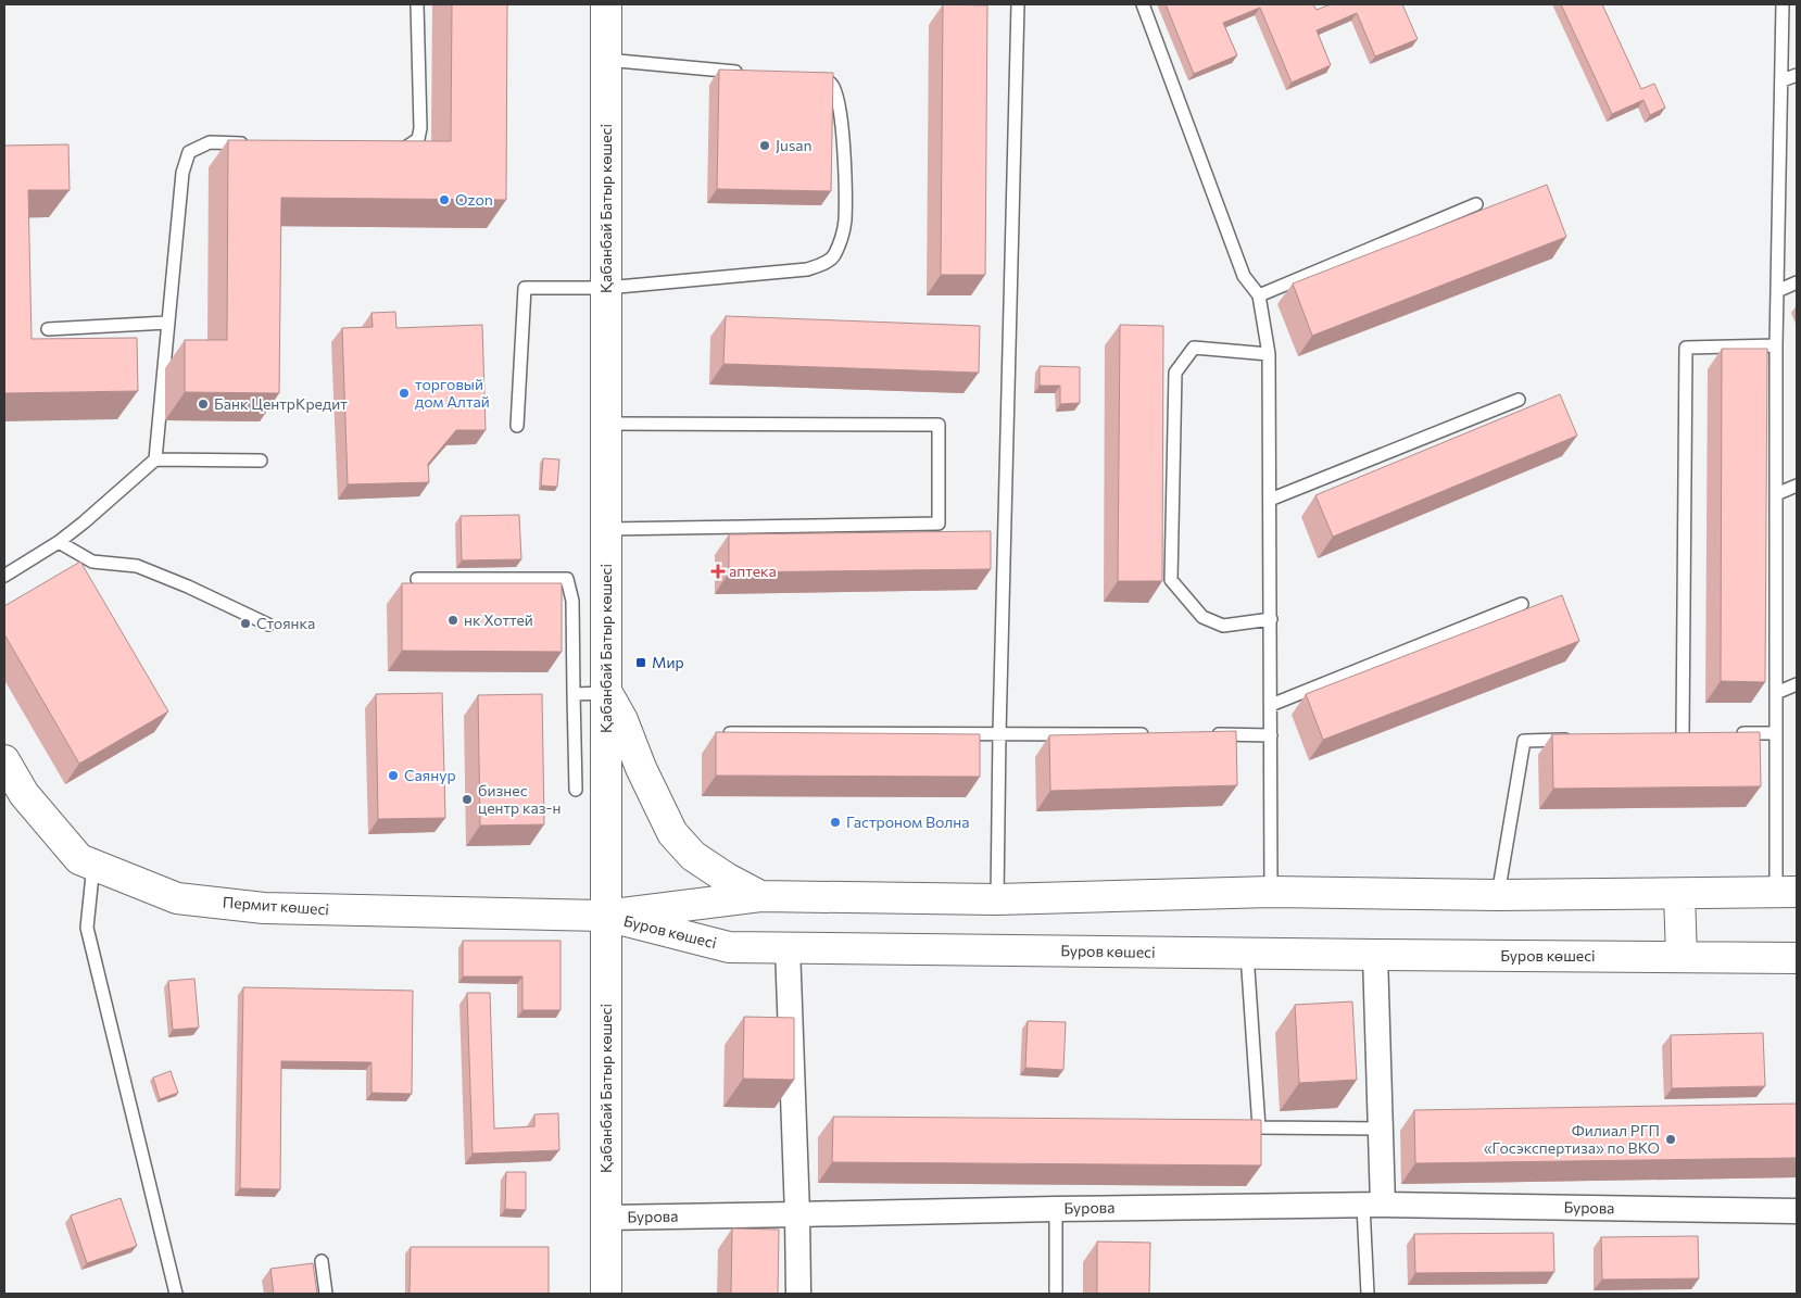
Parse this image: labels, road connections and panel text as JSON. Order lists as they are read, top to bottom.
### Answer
{
  "streets": {
    "main road": ["Қабанбай Батыр көшесі", "Пермит көшесі", "Буров көшесі"],
    "street": ["Бурова"]
  },
  "crossings": [
    ["Қабанбай Батыр көшесі", "Пермит көшесі"],
    ["Қабанбай Батыр көшесі", "Буров көшесі"],
    ["Қабанбай Батыр көшесі", "Бурова"],
    ["Пермит көшесі", "Буров көшесі"]
  ],
  "places": {
    "other": [
      "Jusan",
      "Ozon",
      "торговый дом Алтай",
      "Банк ЦентрКредит",
      "нк Хоттей",
      "Стоянка",
      "Саянур",
      "бизнес центр каз-н",
      "Гастроном Волна",
      "Филиал РГП «Госэкспертиза» по ВКО"
    ],
    "health": ["аптека"],
    "transit": ["Мир"]
  }
}
